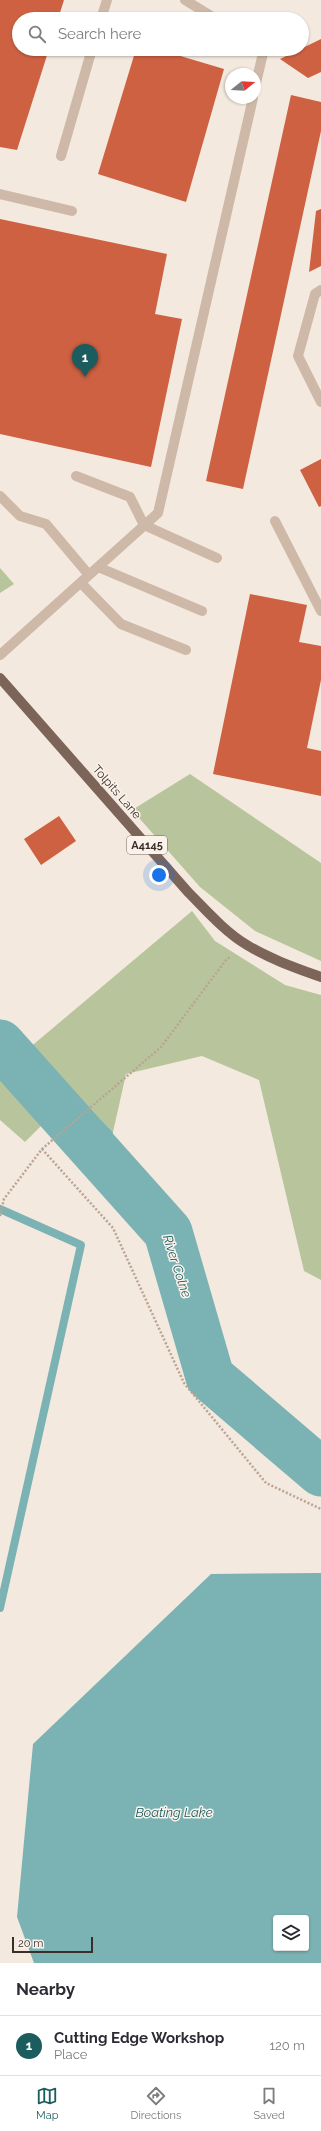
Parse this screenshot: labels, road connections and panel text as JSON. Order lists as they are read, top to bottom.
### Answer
{
  "streets": {
    "main road": ["Tolpits Lane", "A4145"]
  },
  "water": ["River Colne", "Boating Lake"],
  "scale_bar": "20 m",
  "north": "right",
  "page": {
    "search": "Search here",
    "pins": "1",
    "scale": "20 m",
    "heading": "Nearby",
    "list": [
      {
        "mark": "1",
        "name": "Cutting Edge Workshop",
        "note": "Place",
        "value": "120 m"
      }
    ],
    "nav": ["Map", "Directions", "Saved"]
  }
}
